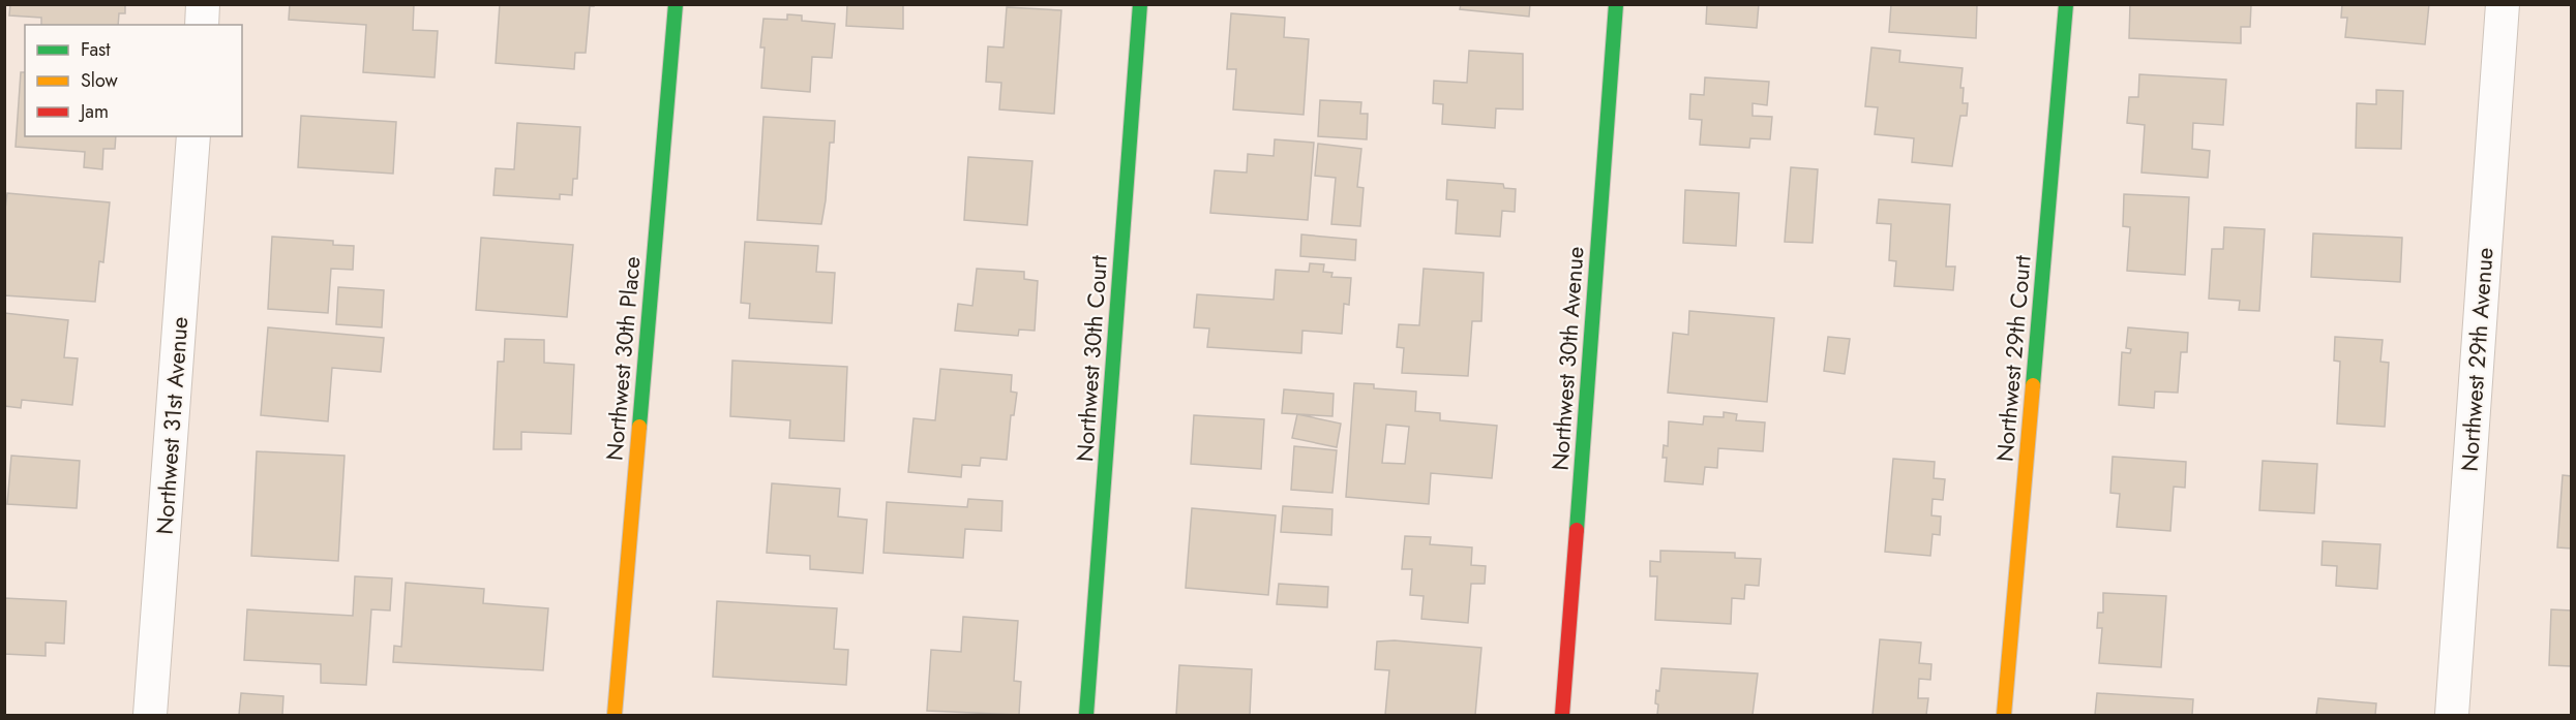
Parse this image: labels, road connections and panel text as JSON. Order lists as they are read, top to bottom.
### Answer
{
  "streets": {
    "street": [
      "Northwest 30th Place",
      "Northwest 30th Court",
      "Northwest 30th Avenue",
      "Northwest 29th Court",
      "Northwest 29th Avenue",
      "Northwest 31st Avenue"
    ]
  },
  "legend": ["Fast", "Slow", "Jam"]
}
